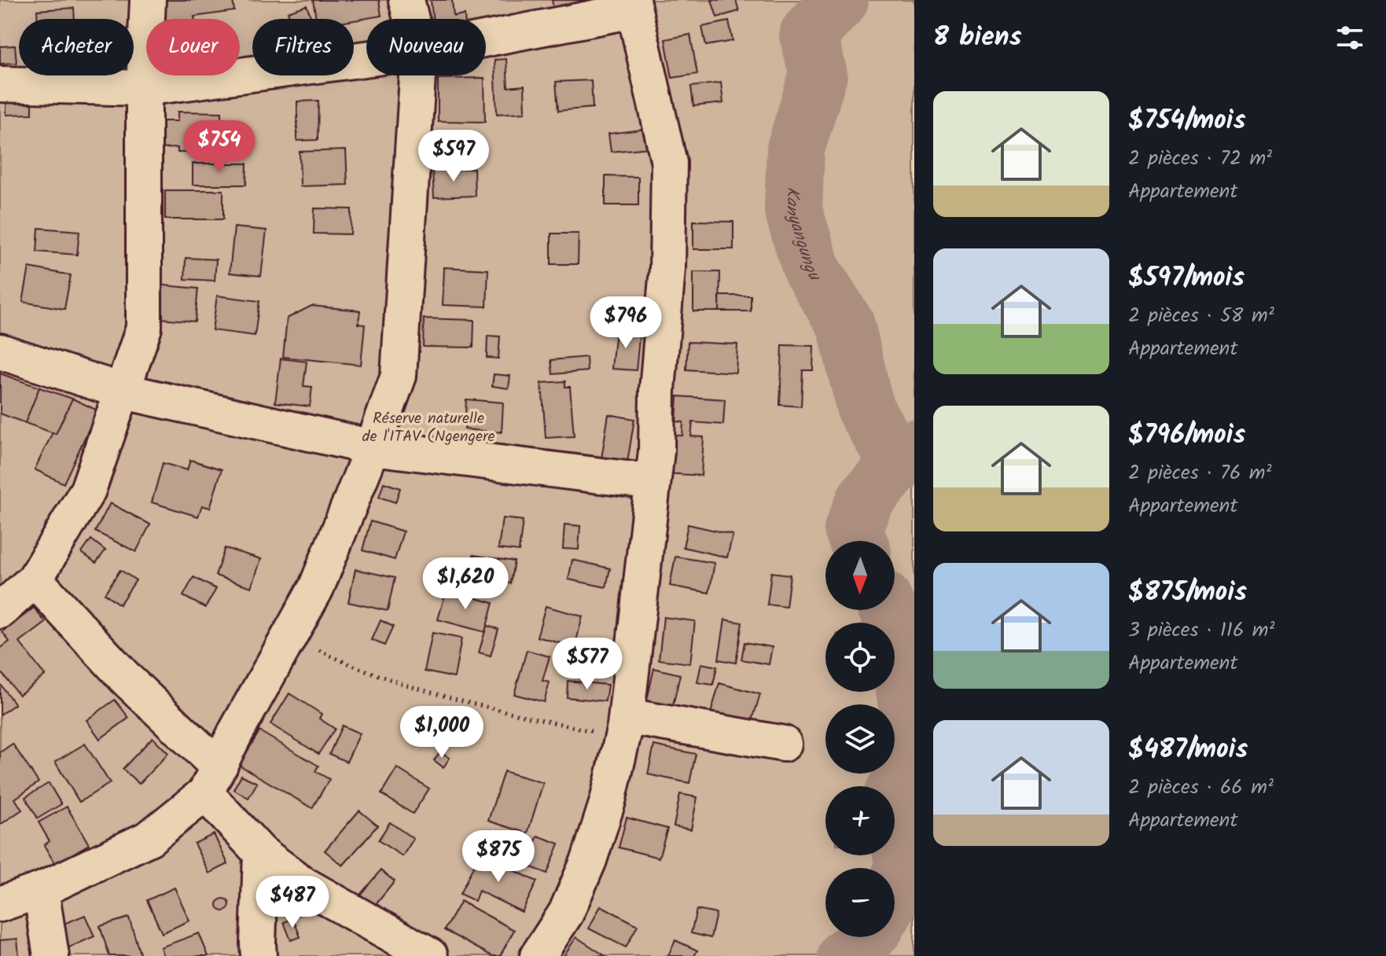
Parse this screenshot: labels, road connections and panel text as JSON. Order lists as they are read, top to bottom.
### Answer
{
  "water": ["Kanyangungu"],
  "parks": ["Réserve naturelle de l'ITAV (Ngengere"],
  "north": "bottom",
  "page": {
    "heading": "8 biens",
    "chip": [
      "Acheter",
      "Louer",
      "Filtres",
      "Nouveau"
    ],
    "list": [
      {
        "name": "$754/mois",
        "note": "2 pièces · 72 m² · Appartement"
      },
      {
        "name": "$597/mois",
        "note": "2 pièces · 58 m² · Appartement"
      },
      {
        "name": "$796/mois",
        "note": "2 pièces · 76 m² · Appartement"
      },
      {
        "name": "$875/mois",
        "note": "3 pièces · 116 m² · Appartement"
      },
      {
        "name": "$487/mois",
        "note": "2 pièces · 66 m² · Appartement"
      }
    ],
    "price": [
      "$754",
      "$597",
      "$796",
      "$1,620",
      "$577",
      "$1,000",
      "$875",
      "$487"
    ],
    "map_buttons": ["+", "−"]
  }
}
